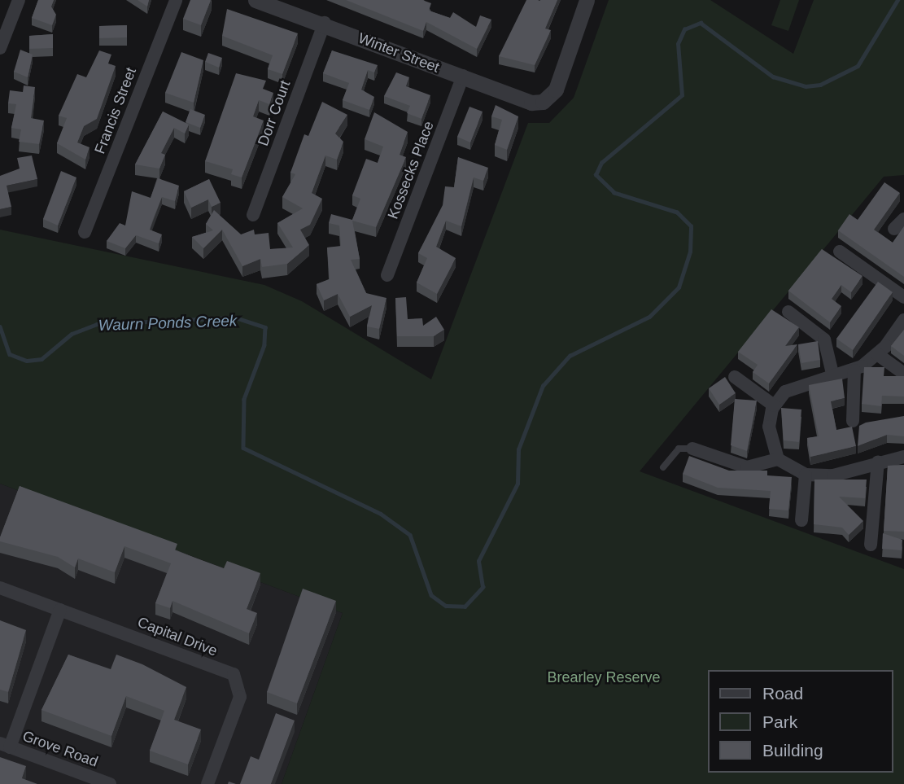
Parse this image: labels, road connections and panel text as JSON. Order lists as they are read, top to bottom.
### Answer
{
  "streets": {
    "street": [
      "Winter Street",
      "Francis Street",
      "Dorr Court",
      "Kossecks Place",
      "Capital Drive",
      "Grove Road"
    ]
  },
  "crossings": [
    ["Winter Street", "Dorr Court"],
    ["Winter Street", "Kossecks Place"]
  ],
  "water": ["Waurn Ponds Creek"],
  "parks": ["Brearley Reserve"],
  "legend": ["Road", "Park", "Building"]
}
